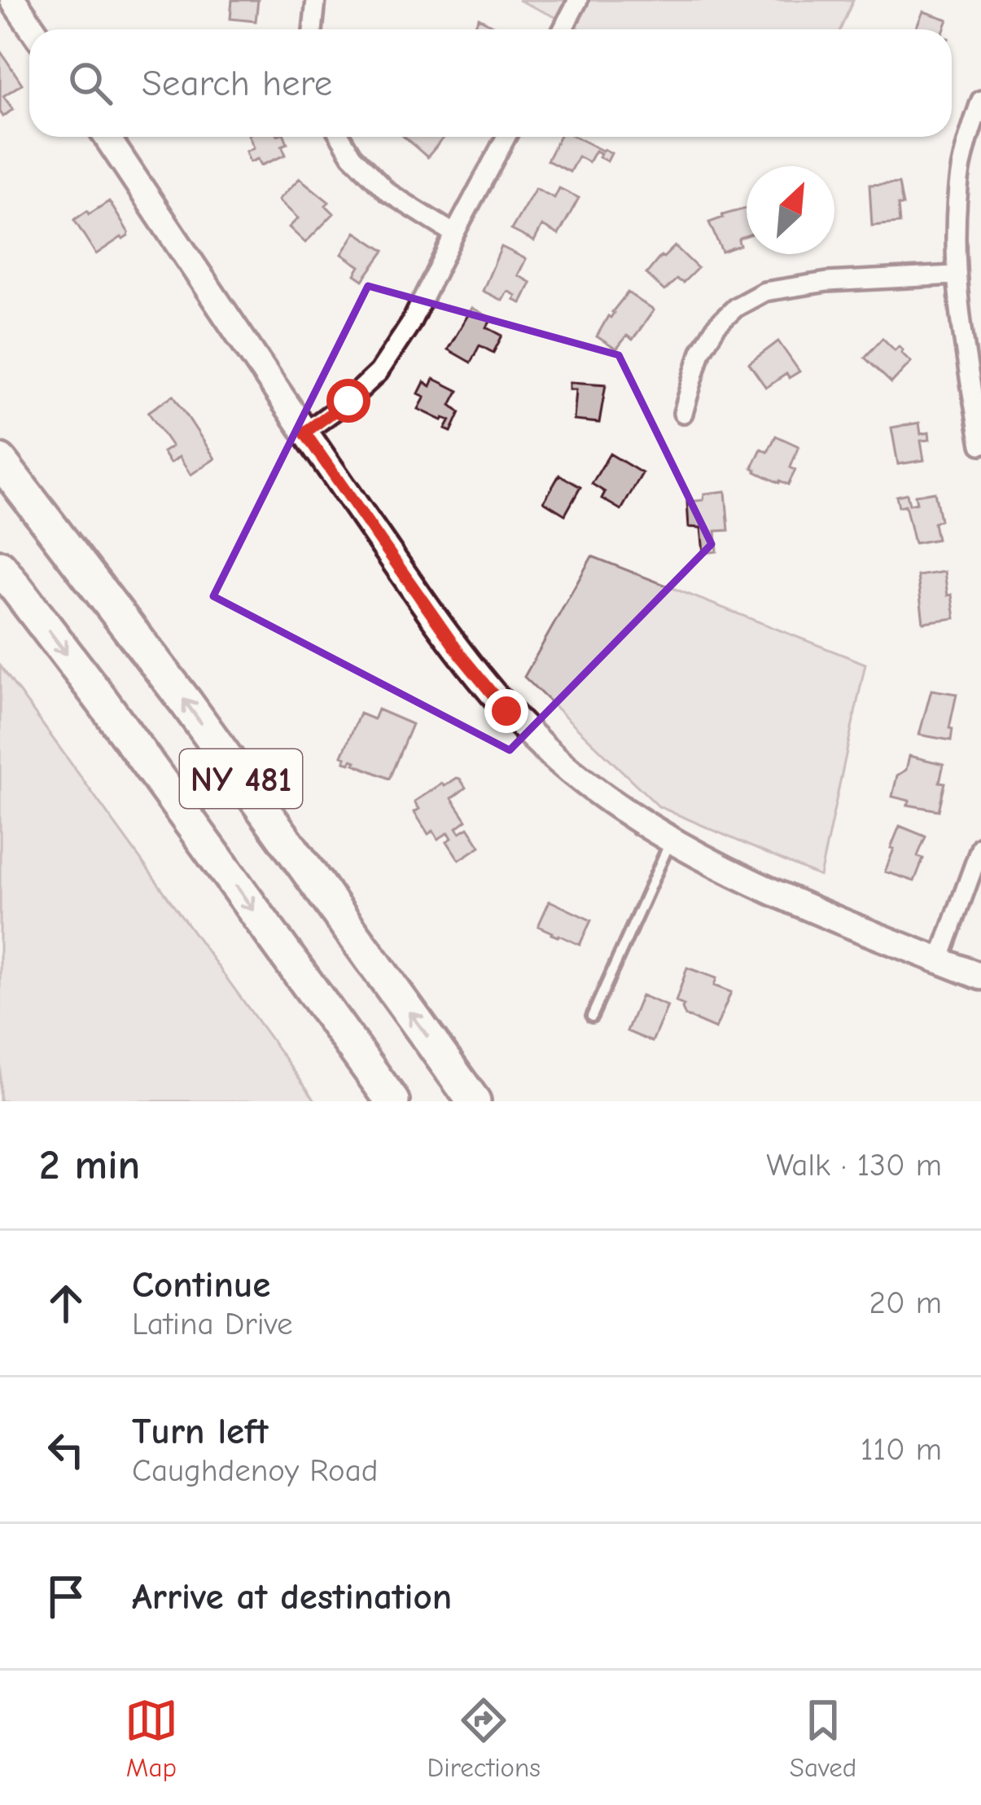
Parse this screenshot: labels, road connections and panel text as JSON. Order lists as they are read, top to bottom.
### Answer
{
  "streets": {
    "highway": ["NY 481"]
  },
  "north": "top right",
  "page": {
    "search": "Search here",
    "heading": ["2 min", "Walk · 130 m"],
    "list": [
      ["Continue", "Latina Drive", "20 m"],
      ["Turn left", "Caughdenoy Road", "110 m"],
      "Arrive at destination"
    ],
    "nav": ["Map", "Directions", "Saved"]
  }
}
